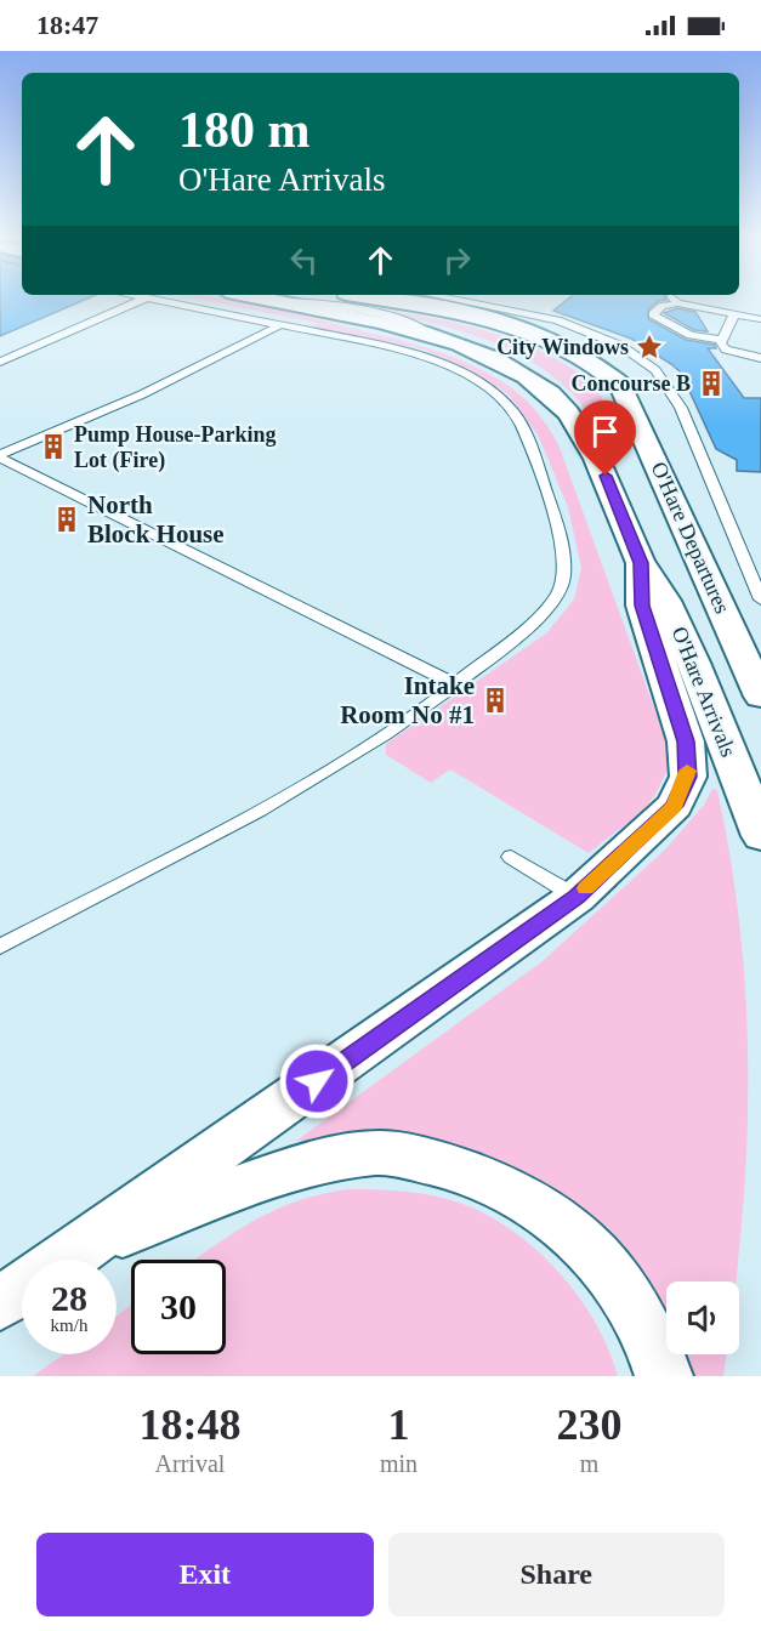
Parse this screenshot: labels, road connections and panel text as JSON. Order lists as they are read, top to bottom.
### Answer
{
  "streets": {
    "street": ["O'Hare Departures", "O'Hare Arrivals"]
  },
  "places": {
    "place": ["City Windows"],
    "building": [
      "Concourse B",
      "Pump House-Parking Lot (Fire)",
      "North Block House",
      "Intake Room No #1"
    ]
  },
  "page": {
    "status": "18:47",
    "turn": ["180 m", "O'Hare Arrivals"],
    "speed": "28 km/h",
    "limit": "30",
    "eta": [
      "18:48",
      "Arrival",
      "1",
      "min",
      "230",
      "m"
    ],
    "buttons": ["Exit", "Share"]
  }
}
